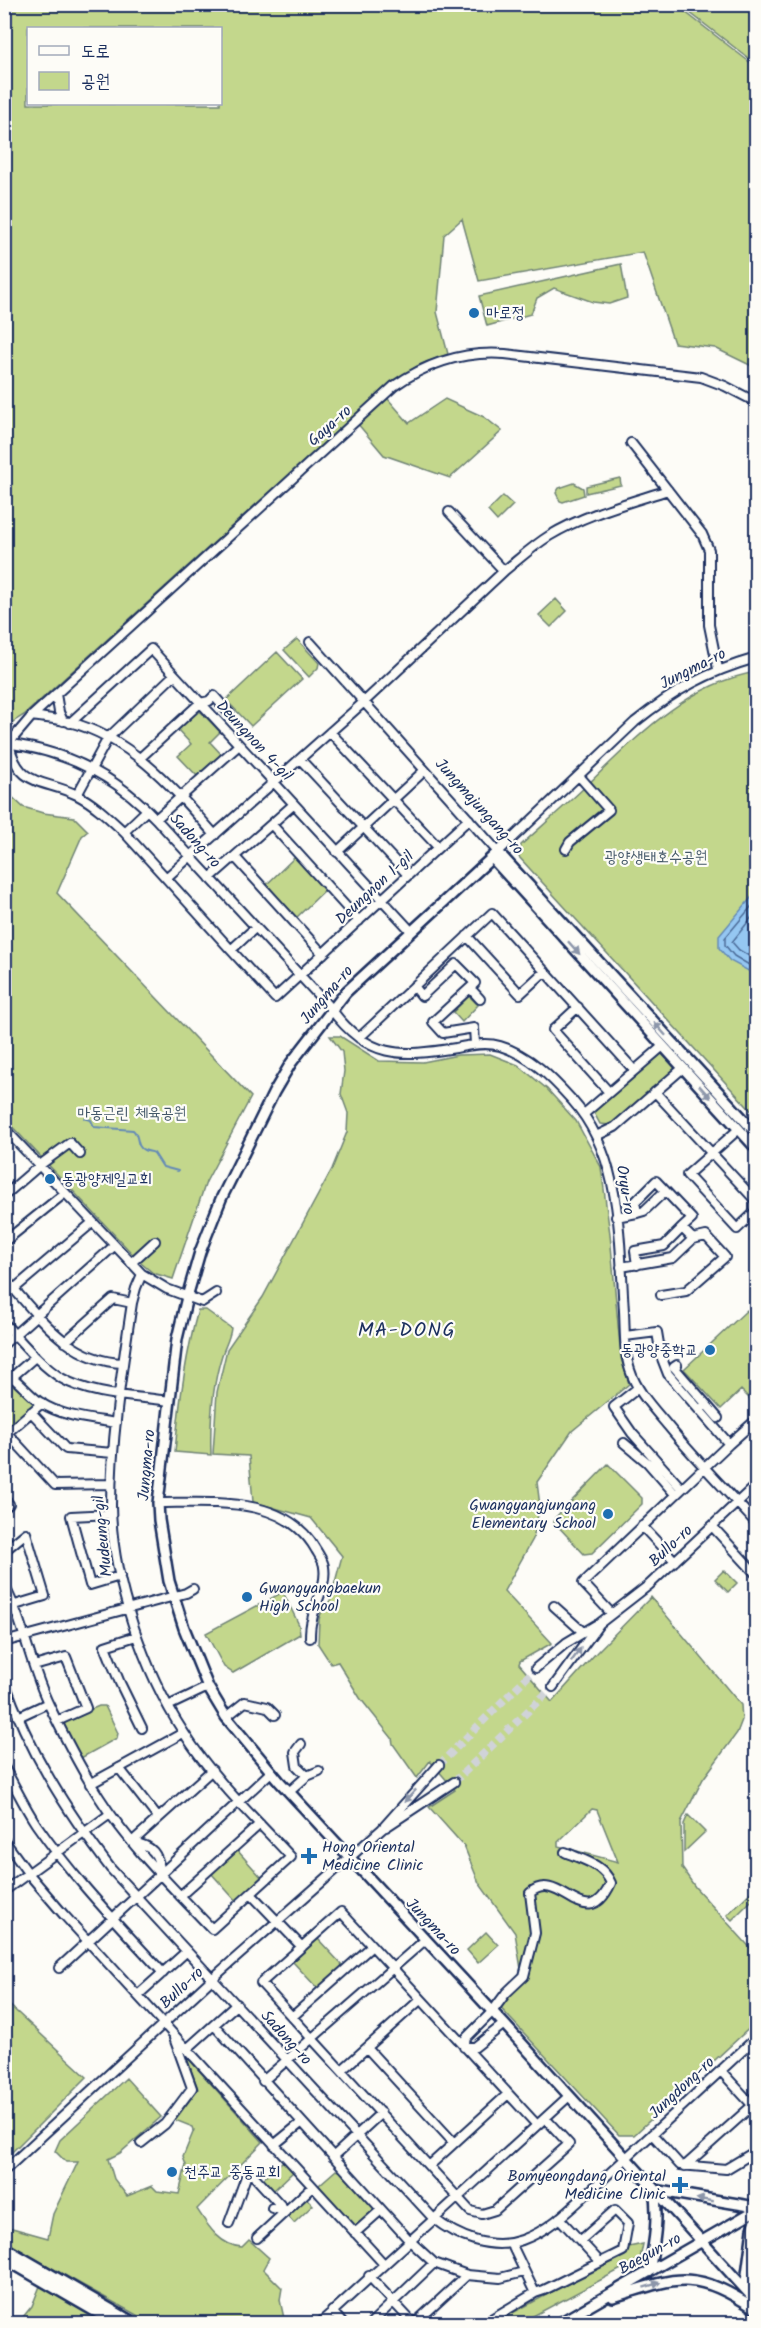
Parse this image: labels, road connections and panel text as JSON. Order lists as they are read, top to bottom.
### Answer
{
  "streets": {
    "main road": ["Jungma-ro", "Jungmajungang-ro", "Baegun-ro"],
    "street": [
      "Gaya-ro",
      "Deungnon 4-gil",
      "Sadong-ro",
      "Deungnon 1-gil",
      "Oryu-ro",
      "Mudeung-gil",
      "Bullo-ro",
      "Jungdong-ro"
    ]
  },
  "crossings": [
    ["Gaya-ro", "Sadong-ro"],
    ["Jungma-ro", "Deungnon 4-gil"],
    ["Jungma-ro", "Jungmajungang-ro"],
    ["Jungma-ro", "Sadong-ro"],
    ["Jungma-ro", "Oryu-ro"],
    ["Jungma-ro", "Bullo-ro"],
    ["Jungma-ro", "Jungdong-ro"],
    ["Jungma-ro", "Baegun-ro"],
    ["Deungnon 4-gil", "Deungnon 1-gil"],
    ["Jungmajungang-ro", "Deungnon 1-gil"],
    ["Sadong-ro", "Deungnon 1-gil"],
    ["Sadong-ro", "Oryu-ro"],
    ["Sadong-ro", "Bullo-ro"],
    ["Sadong-ro", "Jungdong-ro"],
    ["Oryu-ro", "Bullo-ro"]
  ],
  "districts": ["MA-DONG"],
  "parks": ["광양생태호수공원", "마동근린 체육공원"],
  "places": {
    "other": [
      "마로정",
      "동광양제일교회",
      "동광양중학교",
      "Gwangyangjungang Elementary School",
      "Gwangyangbaekun High School",
      "천주교 중동교회"
    ],
    "health": ["Hong Oriental Medicine Clinic", "Bomyeongdang Oriental Medicine Clinic"]
  },
  "legend": ["도로", "공원"]
}
